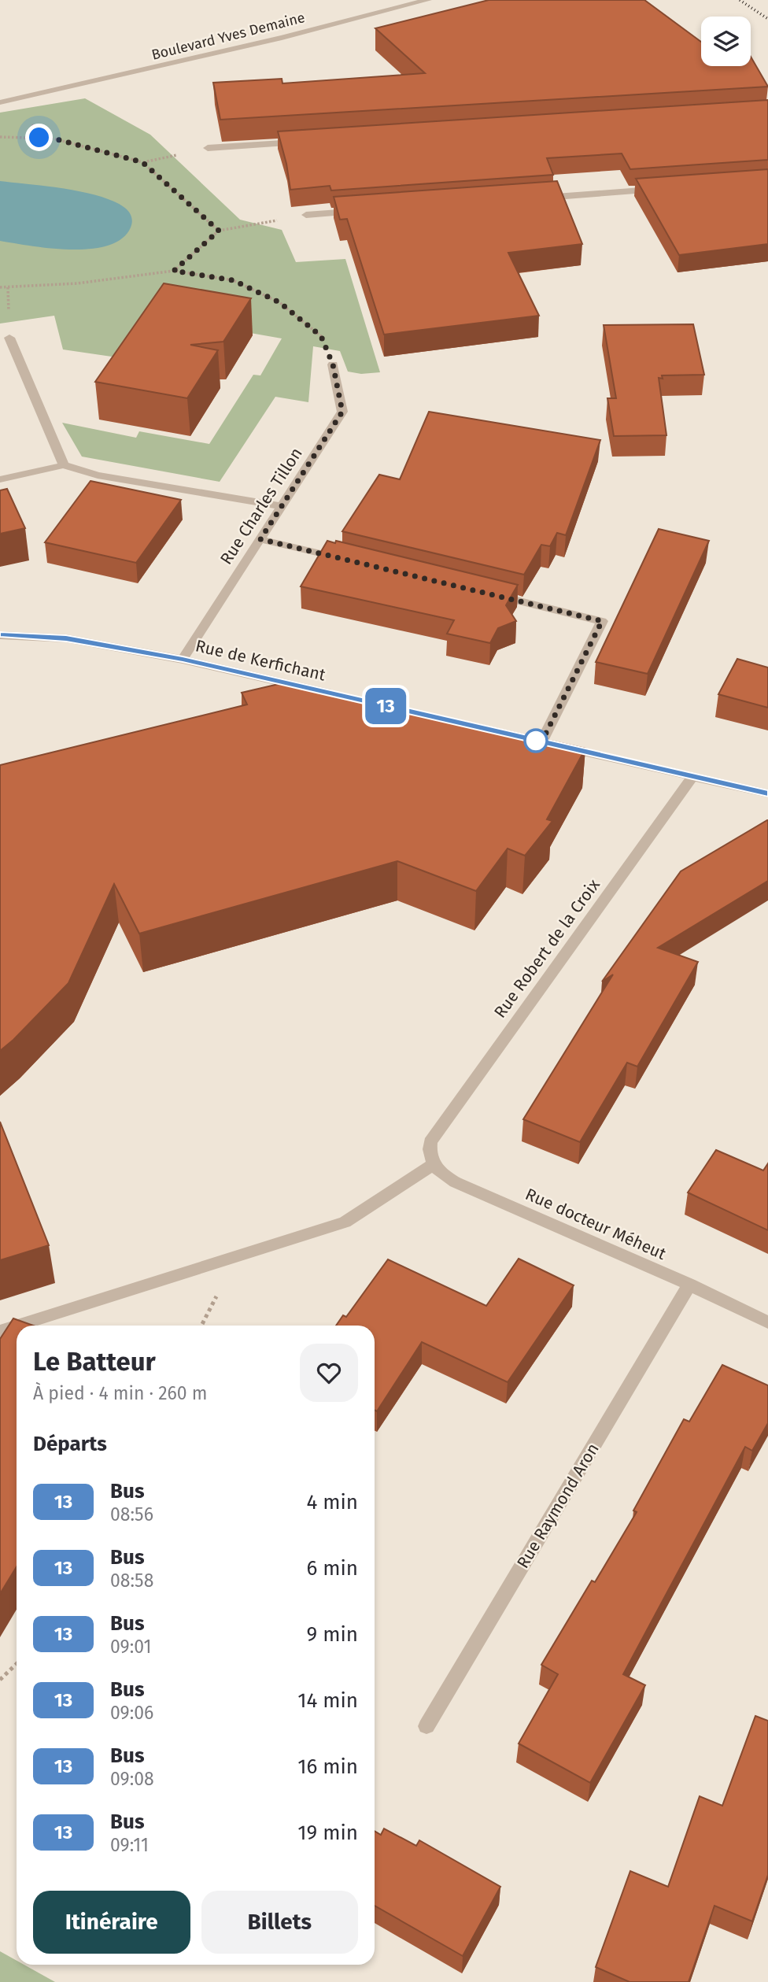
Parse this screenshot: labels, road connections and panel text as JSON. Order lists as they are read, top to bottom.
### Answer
{
  "streets": {
    "street": [
      "Boulevard Yves Demaine",
      "Rue Charles Tillon",
      "Rue de Kerfichant",
      "Rue Robert de la Croix",
      "Rue docteur Méheut",
      "Rue Raymond Aron"
    ]
  },
  "crossings": [
    ["Rue Charles Tillon", "Rue de Kerfichant"],
    ["Rue Robert de la Croix", "Rue docteur Méheut"],
    ["Rue docteur Méheut", "Rue Raymond Aron"]
  ],
  "lines": ["bus line 13"],
  "page": {
    "on_map": "13",
    "heading": [
      ["Le Batteur", "À pied · 4 min · 260 m"],
      "Départs"
    ],
    "list": [
      {
        "mark": "13",
        "name": "Bus",
        "note": "08:56",
        "value": "4 min"
      },
      {
        "mark": "13",
        "name": "Bus",
        "note": "08:58",
        "value": "6 min"
      },
      {
        "mark": "13",
        "name": "Bus",
        "note": "09:01",
        "value": "9 min"
      },
      {
        "mark": "13",
        "name": "Bus",
        "note": "09:06",
        "value": "14 min"
      },
      {
        "mark": "13",
        "name": "Bus",
        "note": "09:08",
        "value": "16 min"
      },
      {
        "mark": "13",
        "name": "Bus",
        "note": "09:11",
        "value": "19 min"
      }
    ],
    "buttons": ["Itinéraire", "Billets"]
  }
}
